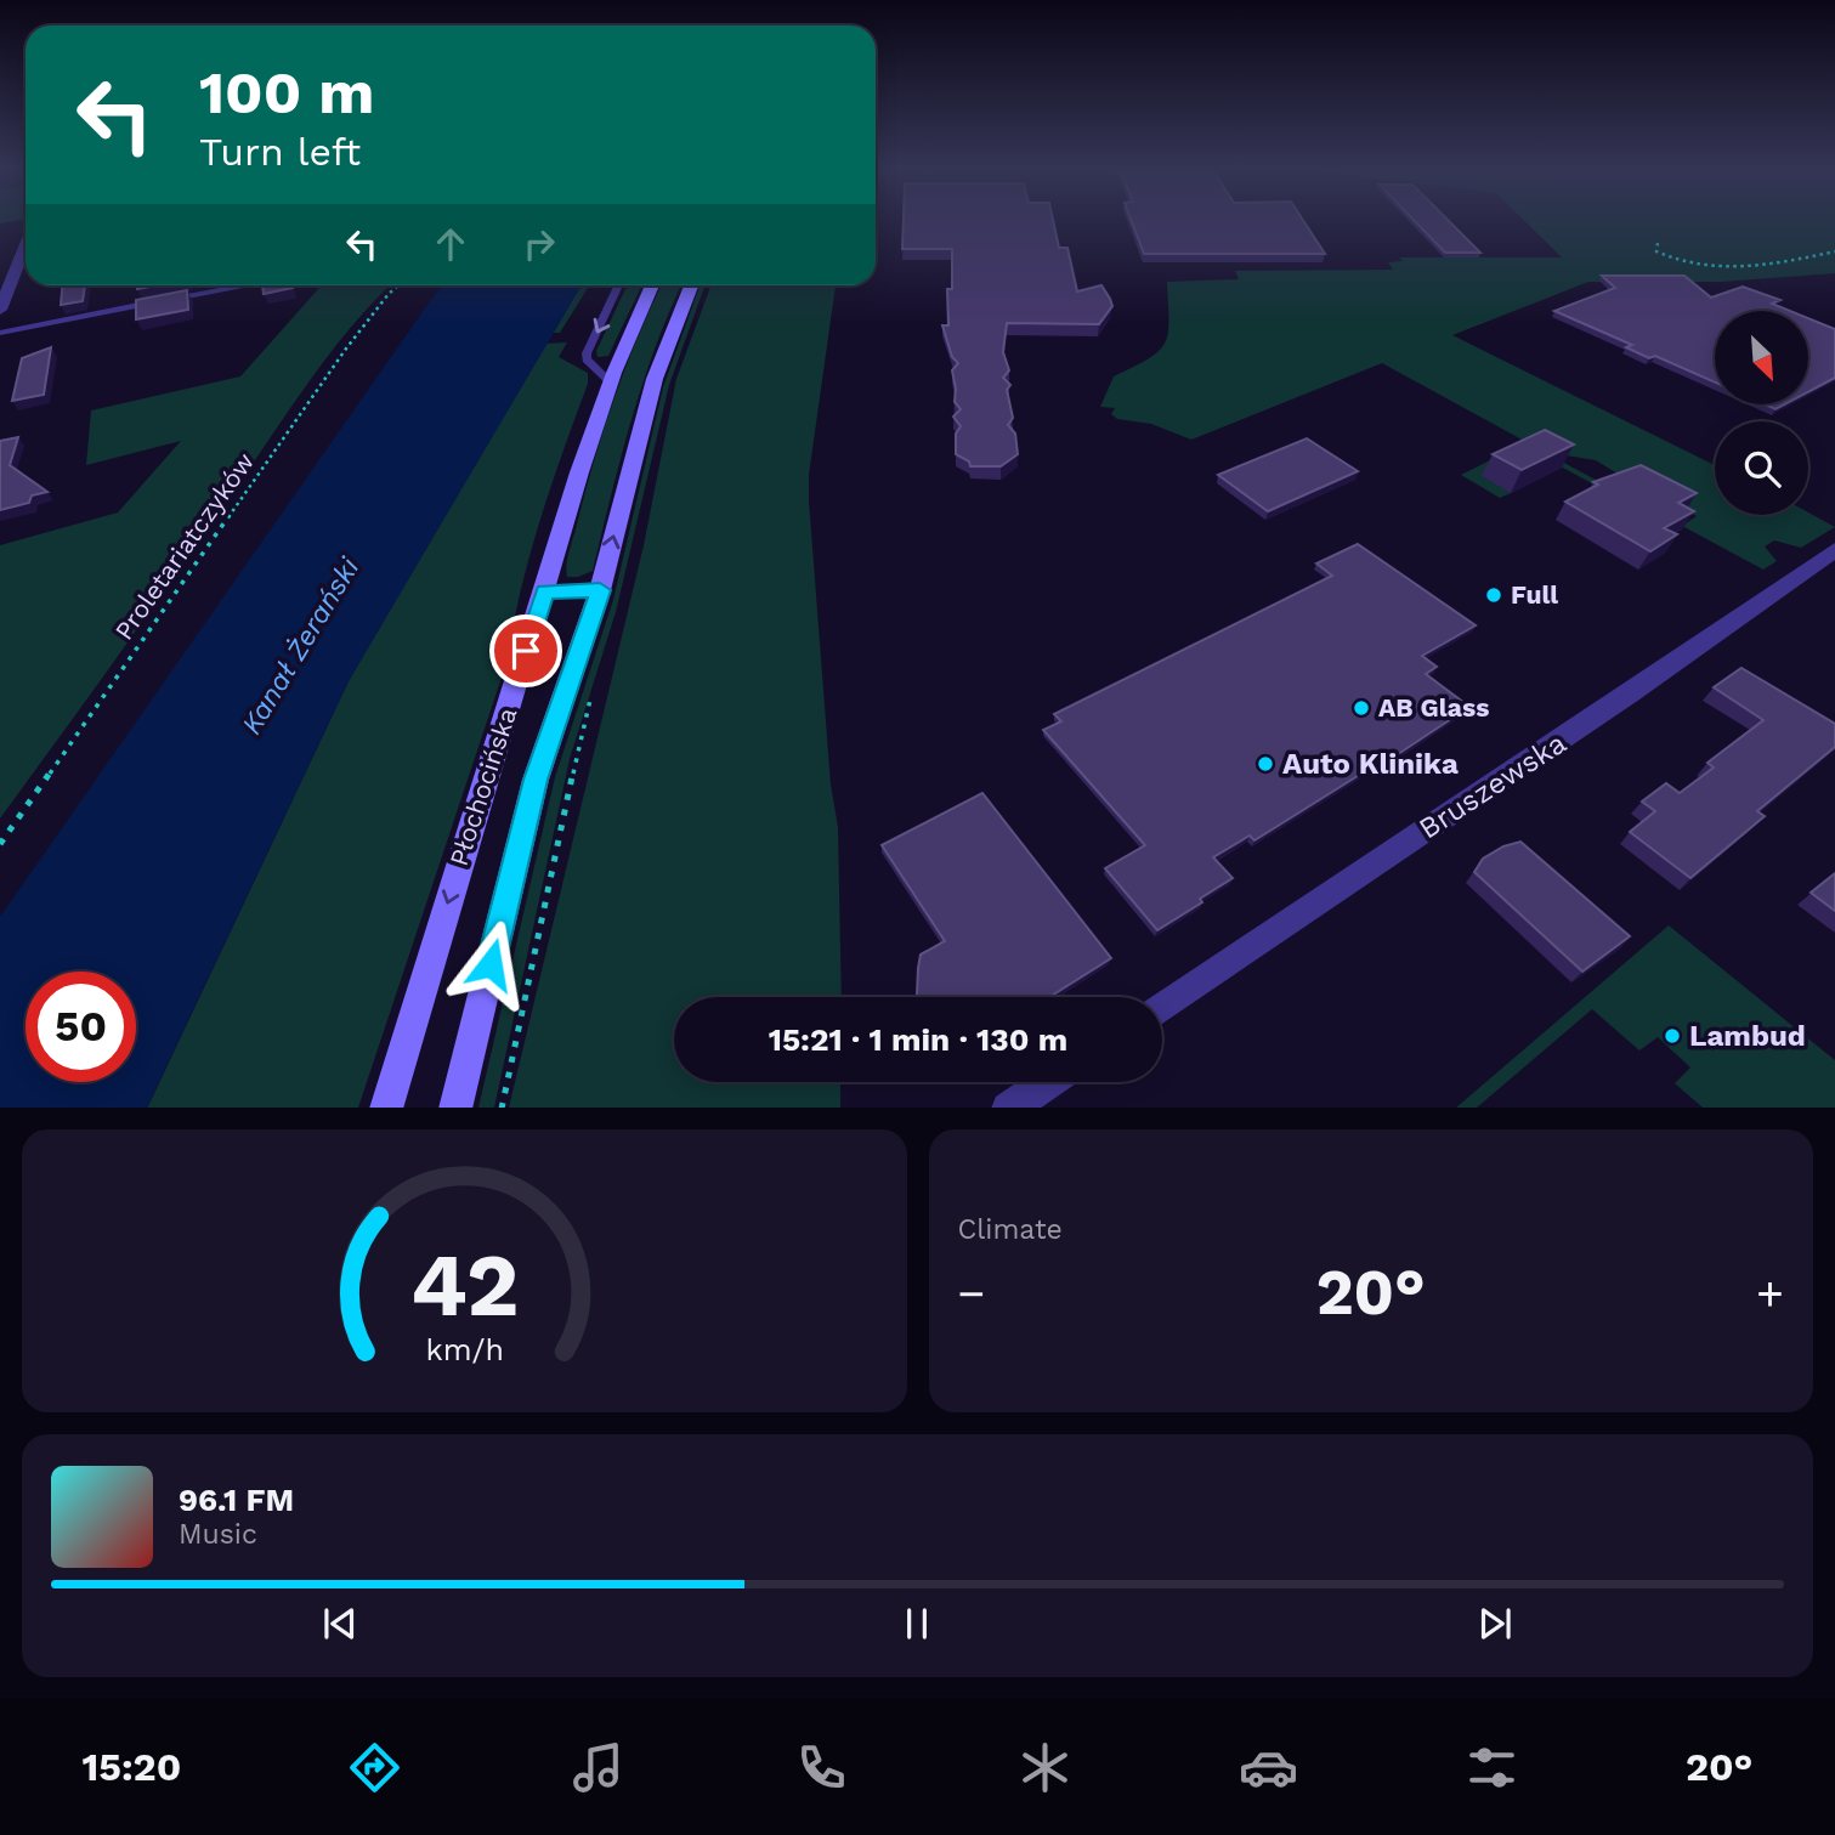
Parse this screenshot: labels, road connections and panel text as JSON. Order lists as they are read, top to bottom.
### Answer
{
  "streets": {
    "main road": ["Płochocińska"],
    "street": ["Bruszewska"],
    "path": ["Proletariatczyków"]
  },
  "water": ["Kanał Żerański"],
  "places": [
    "Full",
    "AB Glass",
    "Auto Klinika",
    "Lambud"
  ],
  "north": "bottom right",
  "page": {
    "turn": ["100 m", "Turn left"],
    "limit": "50",
    "trip": "15:21 · 1 min · 130 m",
    "tile": "Climate",
    "heat": ["−", "20°", "+"],
    "song": ["96.1 FM", "Music"],
    "tabs": ["15:20", "20°"],
    "gauge": ["42", "km/h"]
  }
}
